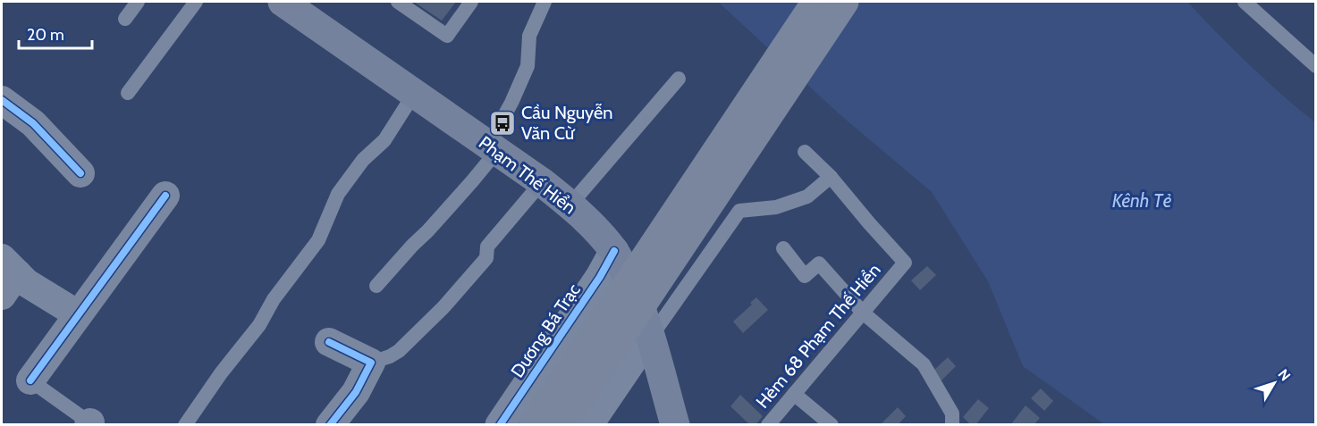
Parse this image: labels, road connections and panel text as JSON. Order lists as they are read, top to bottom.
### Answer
{
  "streets": {
    "main road": ["Phạm Thế Hiển"],
    "street": ["Dương Bá Trạc"],
    "lane": ["Hẻm 68 Phạm Thế Hiển"]
  },
  "crossings": [
    ["Phạm Thế Hiển", "Dương Bá Trạc"]
  ],
  "water": ["Kênh Tẻ"],
  "places": {
    "bus stop": ["Cầu Nguyễn Văn Cừ"]
  },
  "scale_bar": "20 m",
  "north": "top right"
}
